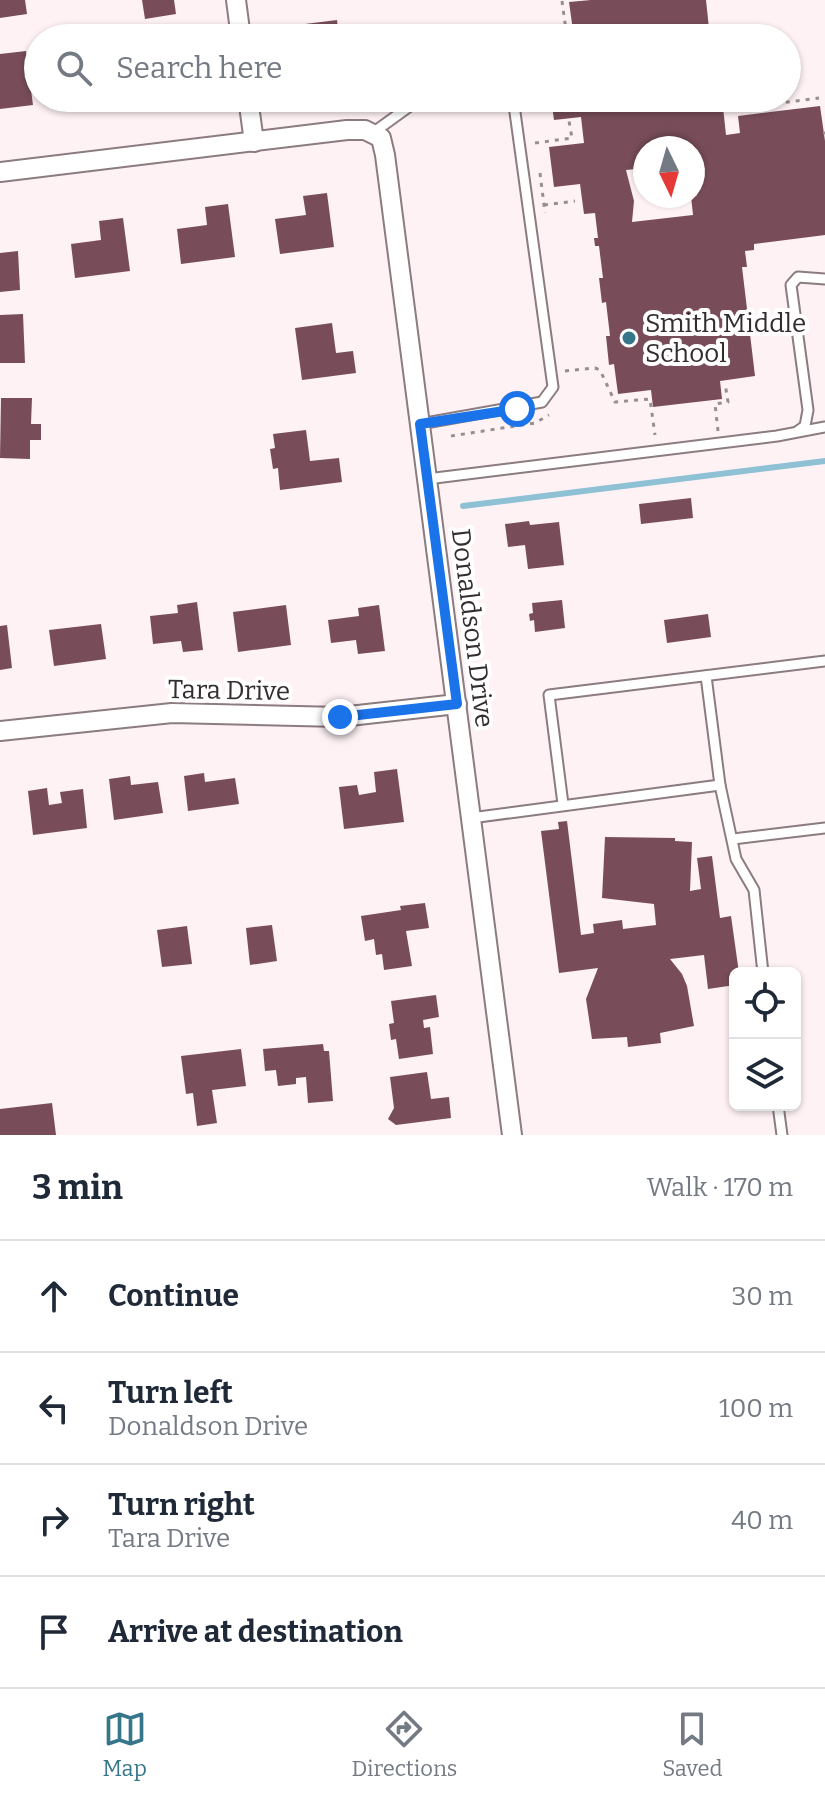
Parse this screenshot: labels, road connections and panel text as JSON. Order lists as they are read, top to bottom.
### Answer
{
  "streets": {
    "street": ["Donaldson Drive", "Tara Drive"]
  },
  "crossings": [
    ["Donaldson Drive", "Tara Drive"]
  ],
  "places": ["Smith Middle School"],
  "north": "bottom",
  "page": {
    "search": "Search here",
    "heading": ["3 min", "Walk · 170 m"],
    "list": [
      ["Continue", "30 m"],
      ["Turn left", "Donaldson Drive", "100 m"],
      ["Turn right", "Tara Drive", "40 m"],
      "Arrive at destination"
    ],
    "nav": ["Map", "Directions", "Saved"]
  }
}
